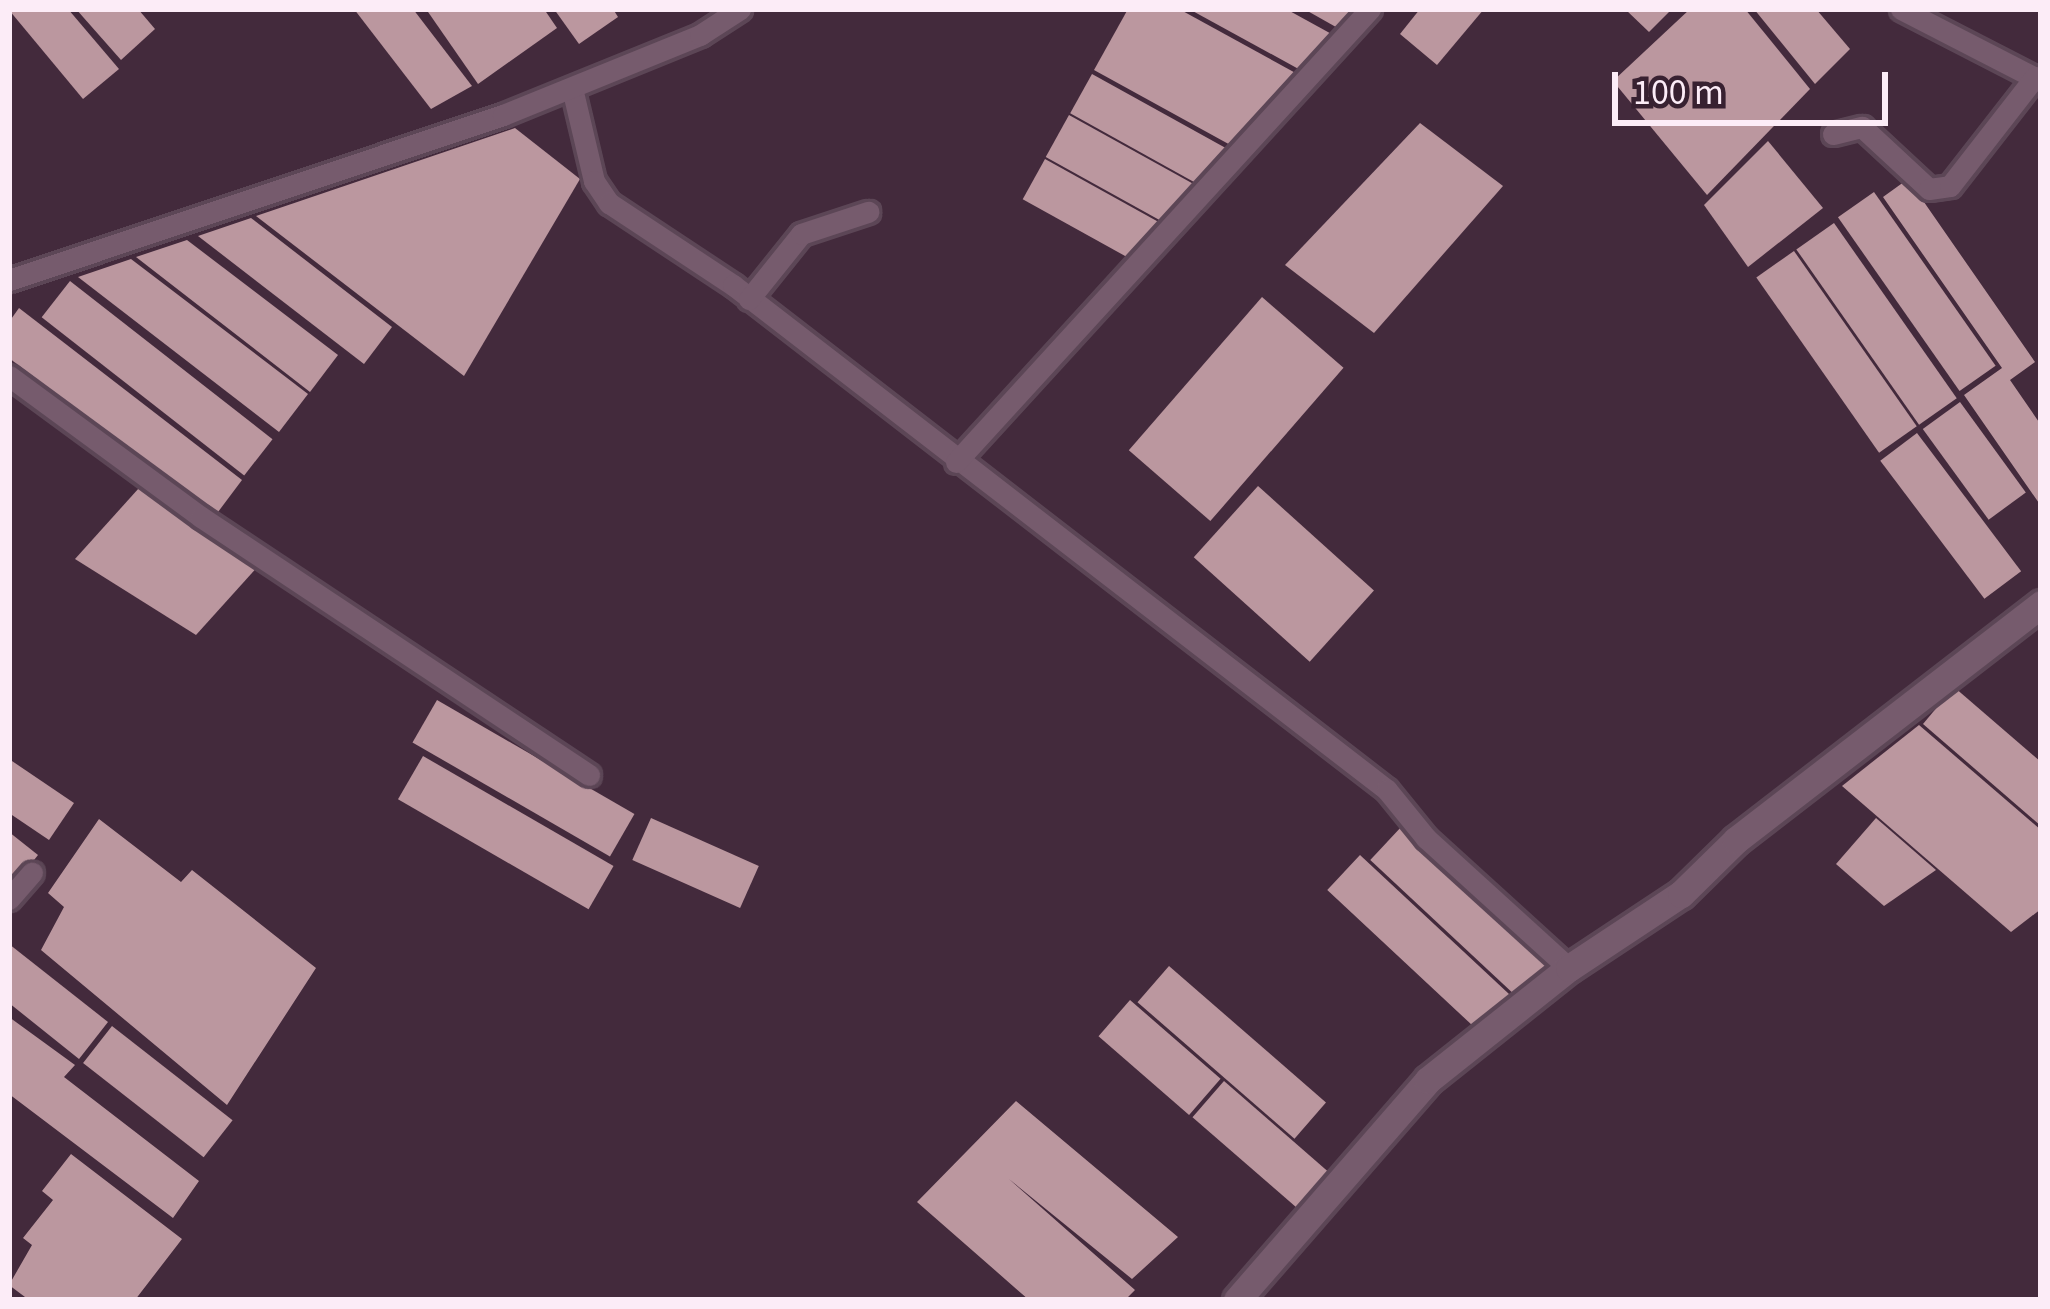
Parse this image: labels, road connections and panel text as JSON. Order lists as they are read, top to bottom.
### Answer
{
  "scale_bar": "100 m"
}
